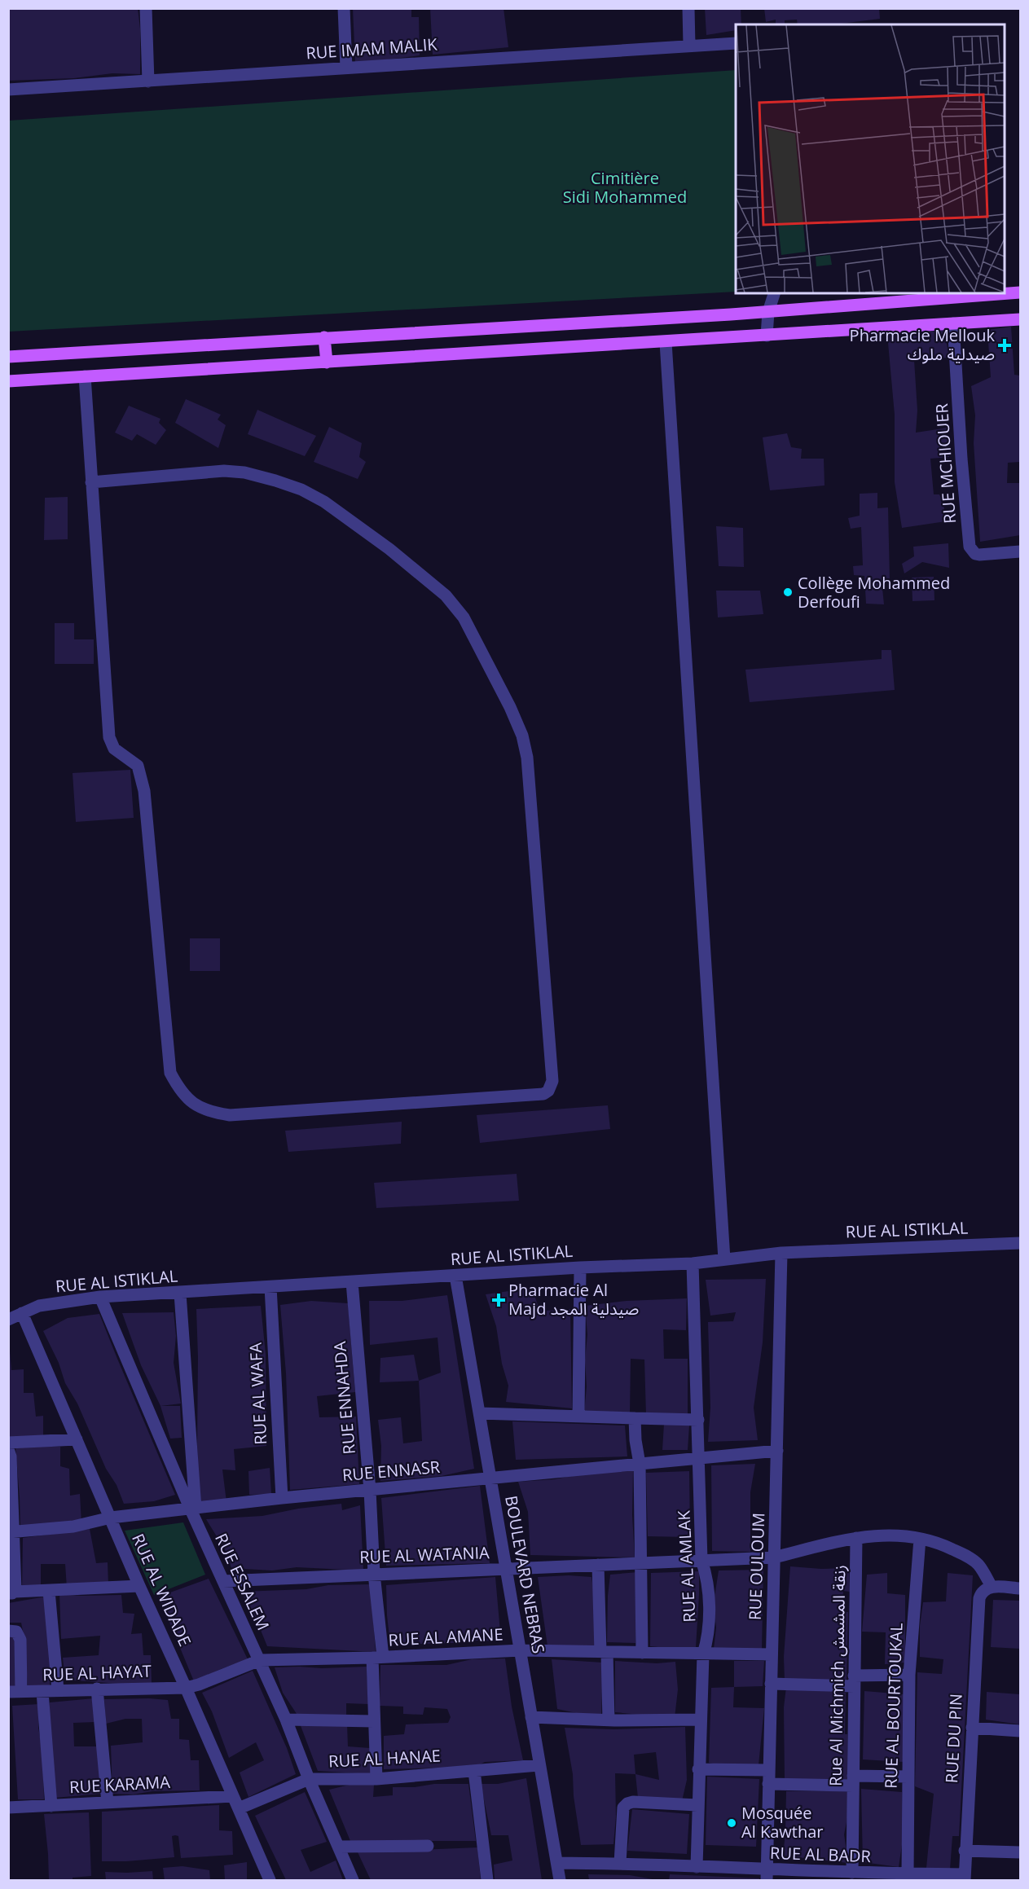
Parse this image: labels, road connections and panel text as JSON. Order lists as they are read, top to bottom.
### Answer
{
  "streets": {
    "street": [
      "RUE IMAM MALIK",
      "RUE MCHIOUER",
      "RUE AL ISTIKLAL",
      "RUE AL WAFA",
      "RUE ENNAHDA",
      "RUE ENNASR",
      "RUE AL WATANIA",
      "RUE AL AMLAK",
      "RUE OULOUM",
      "BOULEVARD NEBRAS",
      "RUE ESSALEM",
      "RUE AL WIDADE",
      "RUE AL AMANE",
      "RUE AL HAYAT",
      "Rue Al Michmich زنقة المشمش",
      "RUE AL BOURTOUKAL",
      "RUE DU PIN",
      "RUE AL HANAE",
      "RUE KARAMA",
      "RUE AL BADR"
    ]
  },
  "crossings": [
    ["RUE AL ISTIKLAL", "RUE AL WAFA"],
    ["RUE AL ISTIKLAL", "RUE ENNAHDA"],
    ["RUE AL ISTIKLAL", "RUE AL AMLAK"],
    ["RUE AL ISTIKLAL", "RUE OULOUM"],
    ["RUE AL ISTIKLAL", "BOULEVARD NEBRAS"],
    ["RUE AL ISTIKLAL", "RUE ESSALEM"],
    ["RUE AL ISTIKLAL", "RUE AL WIDADE"],
    ["RUE AL WAFA", "RUE ENNASR"],
    ["RUE ENNAHDA", "RUE ENNASR"],
    ["RUE ENNAHDA", "RUE AL WATANIA"],
    ["RUE ENNAHDA", "RUE AL AMANE"],
    ["RUE ENNAHDA", "RUE AL HANAE"],
    ["RUE ENNASR", "RUE AL AMLAK"],
    ["RUE ENNASR", "RUE OULOUM"],
    ["RUE ENNASR", "BOULEVARD NEBRAS"],
    ["RUE ENNASR", "RUE ESSALEM"],
    ["RUE ENNASR", "RUE AL WIDADE"],
    ["RUE AL WATANIA", "RUE AL AMLAK"],
    ["RUE AL WATANIA", "RUE OULOUM"],
    ["RUE AL WATANIA", "BOULEVARD NEBRAS"],
    ["RUE AL WATANIA", "RUE ESSALEM"],
    ["RUE AL WATANIA", "Rue Al Michmich زنقة المشمش"],
    ["RUE AL WATANIA", "RUE AL BOURTOUKAL"],
    ["RUE AL WATANIA", "RUE DU PIN"],
    ["RUE AL AMLAK", "RUE AL AMANE"],
    ["RUE AL AMLAK", "RUE AL BADR"],
    ["RUE OULOUM", "RUE AL AMANE"],
    ["RUE OULOUM", "RUE AL BADR"],
    ["BOULEVARD NEBRAS", "RUE AL AMANE"],
    ["BOULEVARD NEBRAS", "RUE AL HANAE"],
    ["BOULEVARD NEBRAS", "RUE AL BADR"],
    ["RUE ESSALEM", "RUE AL AMANE"],
    ["RUE ESSALEM", "RUE AL HANAE"],
    ["RUE AL WIDADE", "RUE AL AMANE"],
    ["RUE AL WIDADE", "RUE AL HAYAT"],
    ["RUE AL WIDADE", "RUE AL HANAE"],
    ["RUE AL WIDADE", "RUE KARAMA"],
    ["RUE AL AMANE", "RUE AL HAYAT"],
    ["Rue Al Michmich زنقة المشمش", "RUE AL BADR"],
    ["RUE AL BOURTOUKAL", "RUE AL BADR"],
    ["RUE DU PIN", "RUE AL BADR"]
  ],
  "parks": ["Cimitière Sidi Mohammed"],
  "places": {
    "health": ["Pharmacie Mellouk صيدلية ملوك", "Pharmacie Al Majd صيدلية المجد"],
    "other": ["Collège Mohammed Derfoufi", "Mosquée Al Kawthar"]
  }
}
